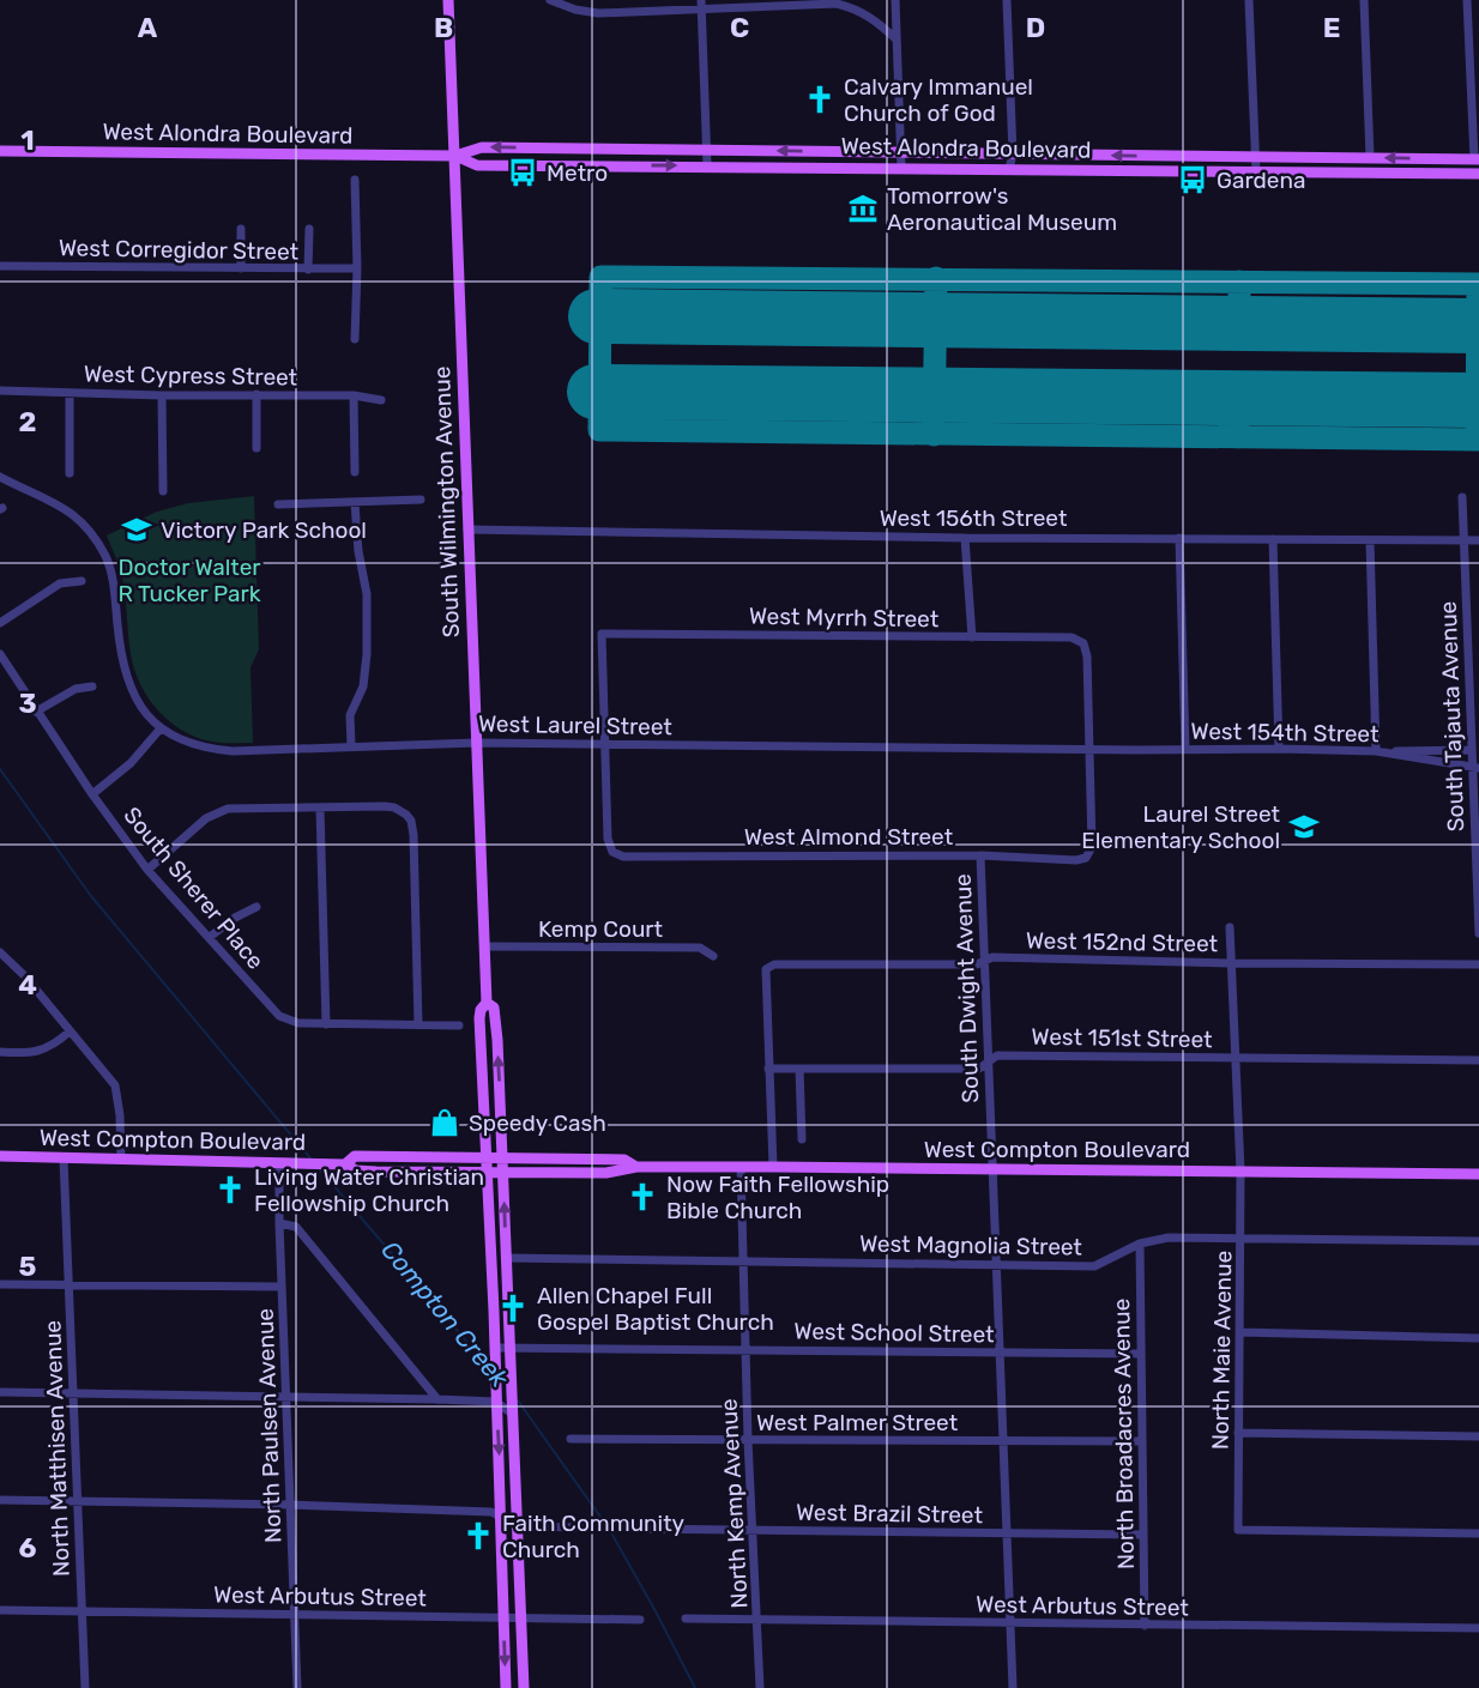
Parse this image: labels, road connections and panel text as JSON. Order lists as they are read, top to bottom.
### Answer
{
  "streets": {
    "main road": ["West Alondra Boulevard", "South Wilmington Avenue", "West Compton Boulevard"],
    "street": [
      "West Corregidor Street",
      "West Cypress Street",
      "West 156th Street",
      "West Myrrh Street",
      "South Tajauta Avenue",
      "West Laurel Street",
      "West 154th Street",
      "West Almond Street",
      "South Sherer Place",
      "Kemp Court",
      "West 152nd Street",
      "South Dwight Avenue",
      "West 151st Street",
      "West Magnolia Street",
      "West School Street",
      "North Maie Avenue",
      "West Palmer Street",
      "North Paulsen Avenue",
      "North Broadacres Avenue",
      "North Matthisen Avenue",
      "North Kemp Avenue",
      "West Brazil Street",
      "West Arbutus Street"
    ]
  },
  "crossings": [
    ["West Alondra Boulevard", "South Wilmington Avenue"],
    ["South Wilmington Avenue", "West 156th Street"],
    ["South Wilmington Avenue", "West Laurel Street"],
    ["South Wilmington Avenue", "Kemp Court"],
    ["South Wilmington Avenue", "West Compton Boulevard"],
    ["South Wilmington Avenue", "West Magnolia Street"],
    ["South Wilmington Avenue", "West School Street"],
    ["South Wilmington Avenue", "West Arbutus Street"],
    ["West 156th Street", "South Tajauta Avenue"],
    ["West Myrrh Street", "West Laurel Street"],
    ["West Myrrh Street", "West 154th Street"],
    ["West Myrrh Street", "West Almond Street"],
    ["South Tajauta Avenue", "West 154th Street"],
    ["West Laurel Street", "West 154th Street"],
    ["West Laurel Street", "West Almond Street"],
    ["West 154th Street", "West Almond Street"],
    ["West Almond Street", "South Dwight Avenue"],
    ["West 152nd Street", "South Dwight Avenue"],
    ["West 152nd Street", "West 151st Street"],
    ["West 152nd Street", "North Maie Avenue"],
    ["South Dwight Avenue", "West 151st Street"],
    ["South Dwight Avenue", "West Compton Boulevard"],
    ["South Dwight Avenue", "West Magnolia Street"],
    ["South Dwight Avenue", "West School Street"],
    ["South Dwight Avenue", "West Palmer Street"],
    ["South Dwight Avenue", "West Brazil Street"],
    ["South Dwight Avenue", "West Arbutus Street"],
    ["West 151st Street", "North Maie Avenue"],
    ["West Compton Boulevard", "North Maie Avenue"],
    ["West Compton Boulevard", "North Paulsen Avenue"],
    ["West Compton Boulevard", "North Matthisen Avenue"],
    ["West Compton Boulevard", "North Kemp Avenue"],
    ["West Magnolia Street", "North Maie Avenue"],
    ["West Magnolia Street", "North Broadacres Avenue"],
    ["West Magnolia Street", "North Kemp Avenue"],
    ["West School Street", "North Broadacres Avenue"],
    ["West School Street", "North Kemp Avenue"],
    ["West Palmer Street", "North Broadacres Avenue"],
    ["West Palmer Street", "North Kemp Avenue"],
    ["North Paulsen Avenue", "West Arbutus Street"],
    ["North Broadacres Avenue", "West Brazil Street"],
    ["North Broadacres Avenue", "West Arbutus Street"],
    ["North Matthisen Avenue", "West Arbutus Street"],
    ["North Kemp Avenue", "West Brazil Street"],
    ["North Kemp Avenue", "West Arbutus Street"]
  ],
  "water": ["Compton Creek"],
  "parks": ["Doctor Walter R Tucker Park"],
  "places": {
    "church": [
      "Calvary Immanuel Church of God",
      "Living Water Christian Fellowship Church",
      "Now Faith Fellowship Bible Church",
      "Allen Chapel Full Gospel Baptist Church",
      "Faith Community Church"
    ],
    "bus stop": ["Metro", "Gardena"],
    "museum": ["Tomorrow's Aeronautical Museum"],
    "school or university": ["Victory Park School", "Laurel Street Elementary School"],
    "shop": ["Speedy Cash"]
  },
  "grid": {
    "columns": [
      "A",
      "B",
      "C",
      "D",
      "E"
    ],
    "rows": [
      "1",
      "2",
      "3",
      "4",
      "5",
      "6"
    ]
  }
}
